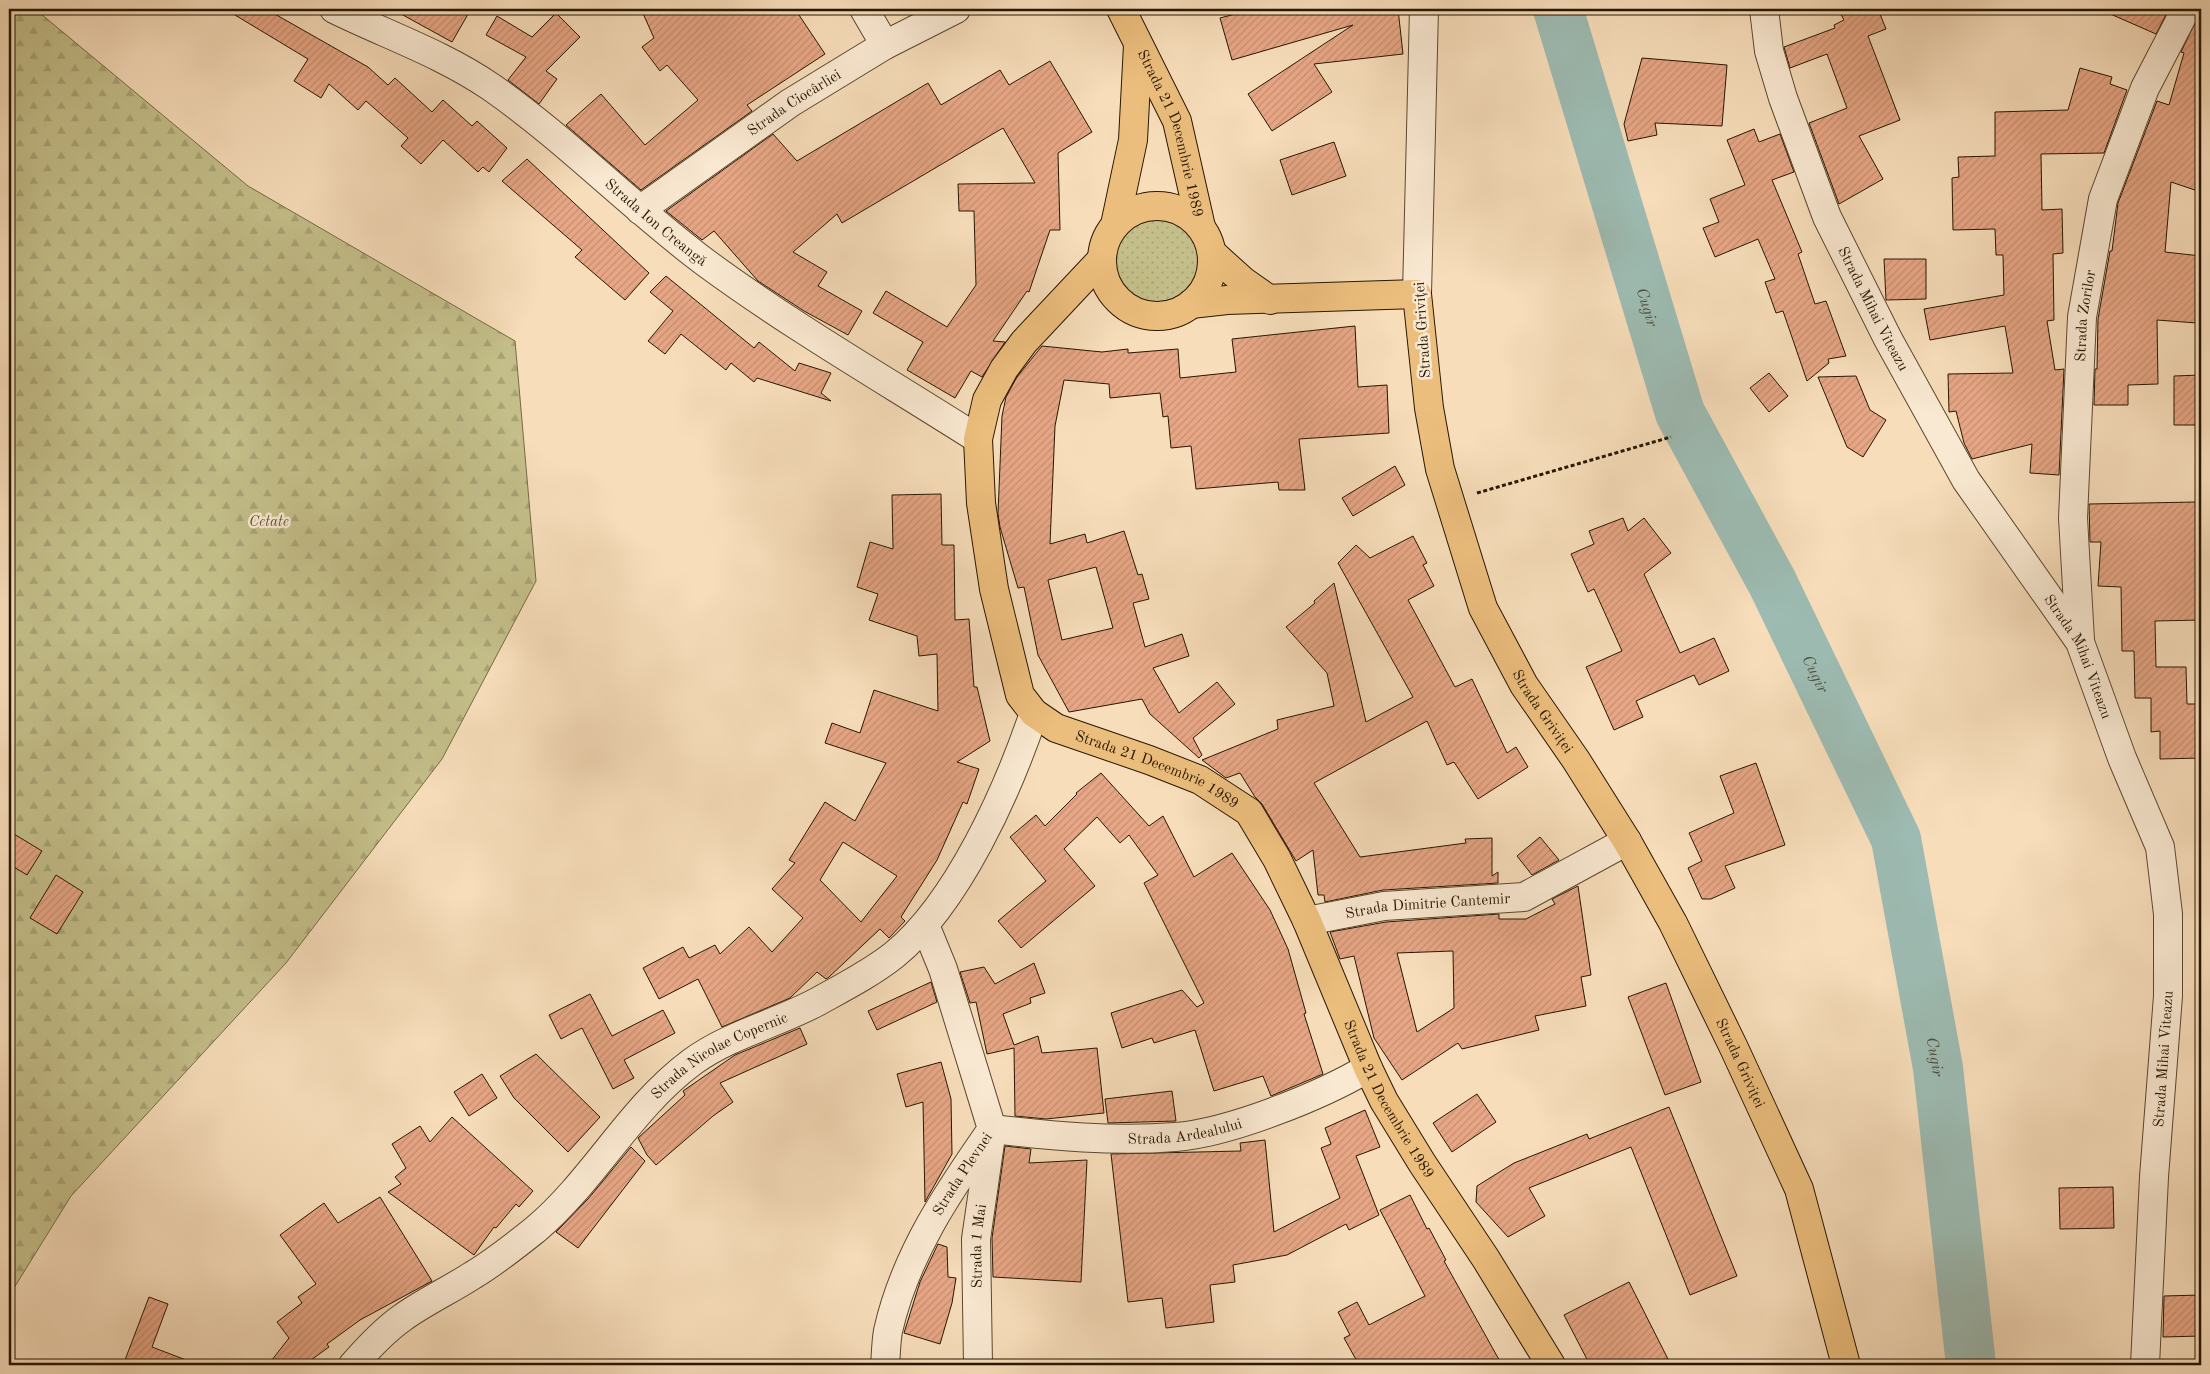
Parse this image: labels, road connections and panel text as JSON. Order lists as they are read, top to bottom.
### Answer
{
  "streets": {
    "main road": ["Strada 21 Decembrie 1989", "Strada Griviței"],
    "street": [
      "Strada Ciocârliei",
      "Strada Ion Creangă",
      "Strada Mihai Viteazu",
      "Strada Zorilor",
      "Strada Dimitrie Cantemir",
      "Strada Nicolae Copernic",
      "Strada Ardealului",
      "Strada Plevnei",
      "Strada 1 Mai"
    ]
  },
  "crossings": [
    ["Strada Ciocârliei", "Strada Ion Creangă"],
    ["Strada 21 Decembrie 1989", "Strada Ion Creangă"],
    ["Strada 21 Decembrie 1989", "Strada Dimitrie Cantemir"],
    ["Strada 21 Decembrie 1989", "Strada Nicolae Copernic"],
    ["Strada 21 Decembrie 1989", "Strada Ardealului"],
    ["Strada Mihai Viteazu", "Strada Zorilor"],
    ["Strada Griviței", "Strada Dimitrie Cantemir"],
    ["Strada Nicolae Copernic", "Strada Plevnei"],
    ["Strada Ardealului", "Strada Plevnei"],
    ["Strada Ardealului", "Strada 1 Mai"],
    ["Strada Plevnei", "Strada 1 Mai"]
  ],
  "water": ["Cugir"],
  "parks": ["Cetate"]
}
